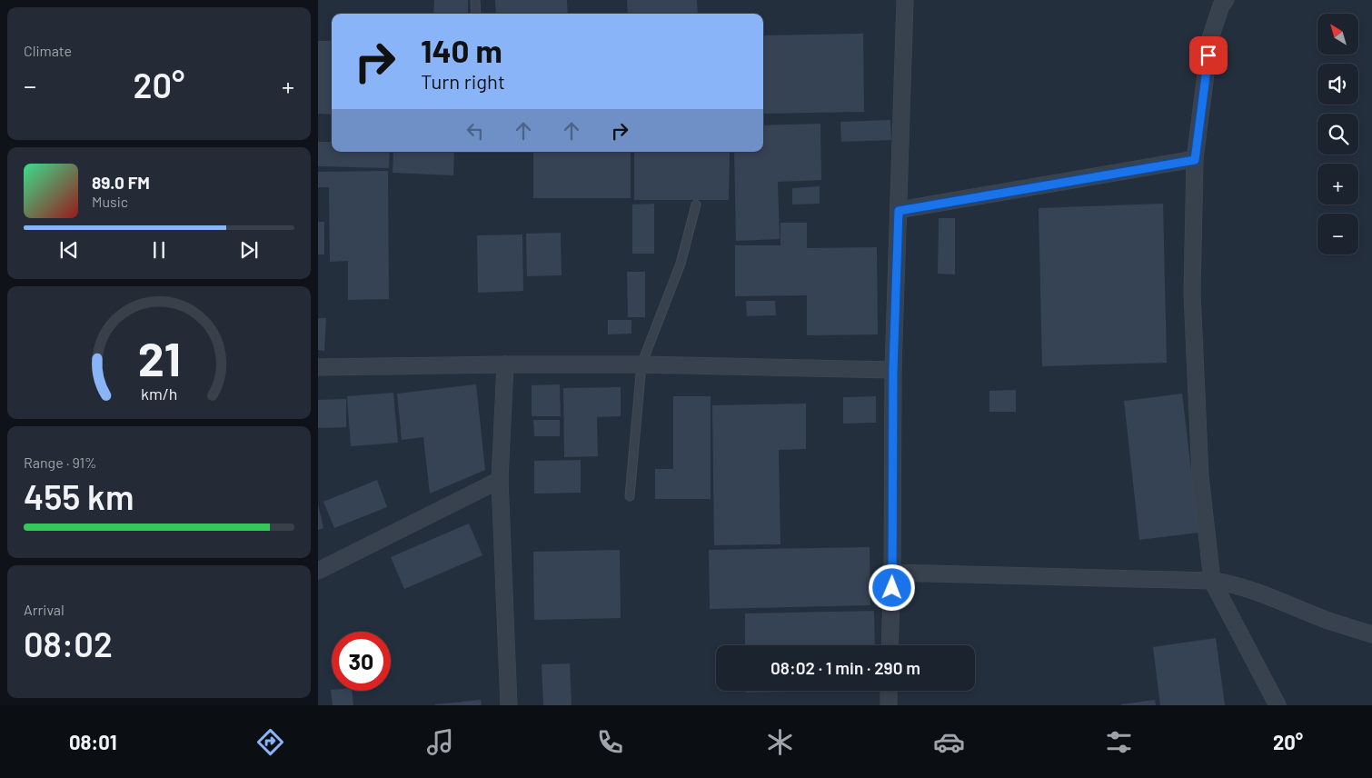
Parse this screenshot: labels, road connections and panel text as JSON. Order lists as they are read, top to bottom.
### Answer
{
  "north": "top left",
  "page": {
    "tile": [
      "Climate",
      ["Range · 91%", "455 km"],
      ["Arrival", "08:02"]
    ],
    "map_buttons": ["+", "−"],
    "turn": ["140 m", "Turn right"],
    "heat": ["−", "20°", "+"],
    "song": ["89.0 FM", "Music"],
    "limit": "30",
    "trip": "08:02 · 1 min · 290 m",
    "tabs": ["08:01", "20°"],
    "gauge": ["21", "km/h"]
  }
}
